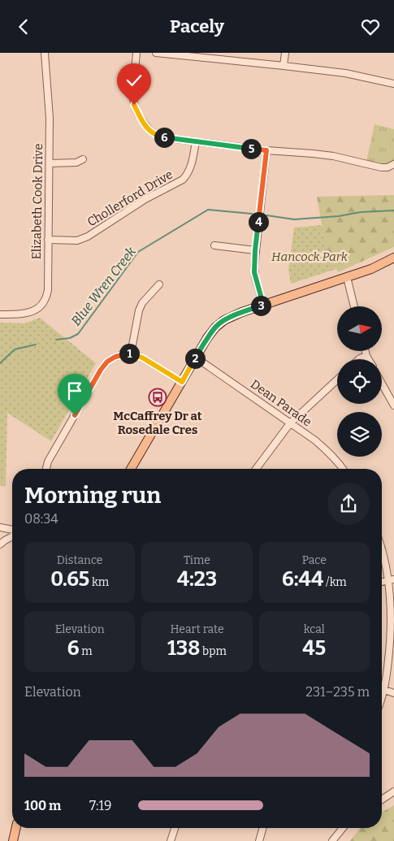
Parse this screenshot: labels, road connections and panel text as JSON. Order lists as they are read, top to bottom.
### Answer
{
  "streets": {
    "street": ["Chollerford Drive", "Elizabeth Cook Drive", "Dean Parade"]
  },
  "crossings": [
    ["Chollerford Drive", "Elizabeth Cook Drive"]
  ],
  "water": ["Blue Wren Creek"],
  "parks": ["Hancock Park"],
  "places": {
    "bus stop": ["McCaffrey Dr at Rosedale Cres"]
  },
  "north": "right",
  "page": {
    "header": "Pacely",
    "pins": [
      "6",
      "5",
      "4",
      "3",
      "1",
      "2"
    ],
    "heading": ["Morning run", "08:34"],
    "stats": [
      ["Distance", "0.65 km"],
      ["Time", "4:23"],
      ["Pace", "6:44 /km"],
      ["Elevation", "6 m"],
      ["Heart rate", "138 bpm"],
      ["kcal", "45"]
    ],
    "chart": ["Elevation", "231–235 m"],
    "list": [
      {
        "name": "100 m",
        "note": "7:19"
      }
    ]
  }
}
